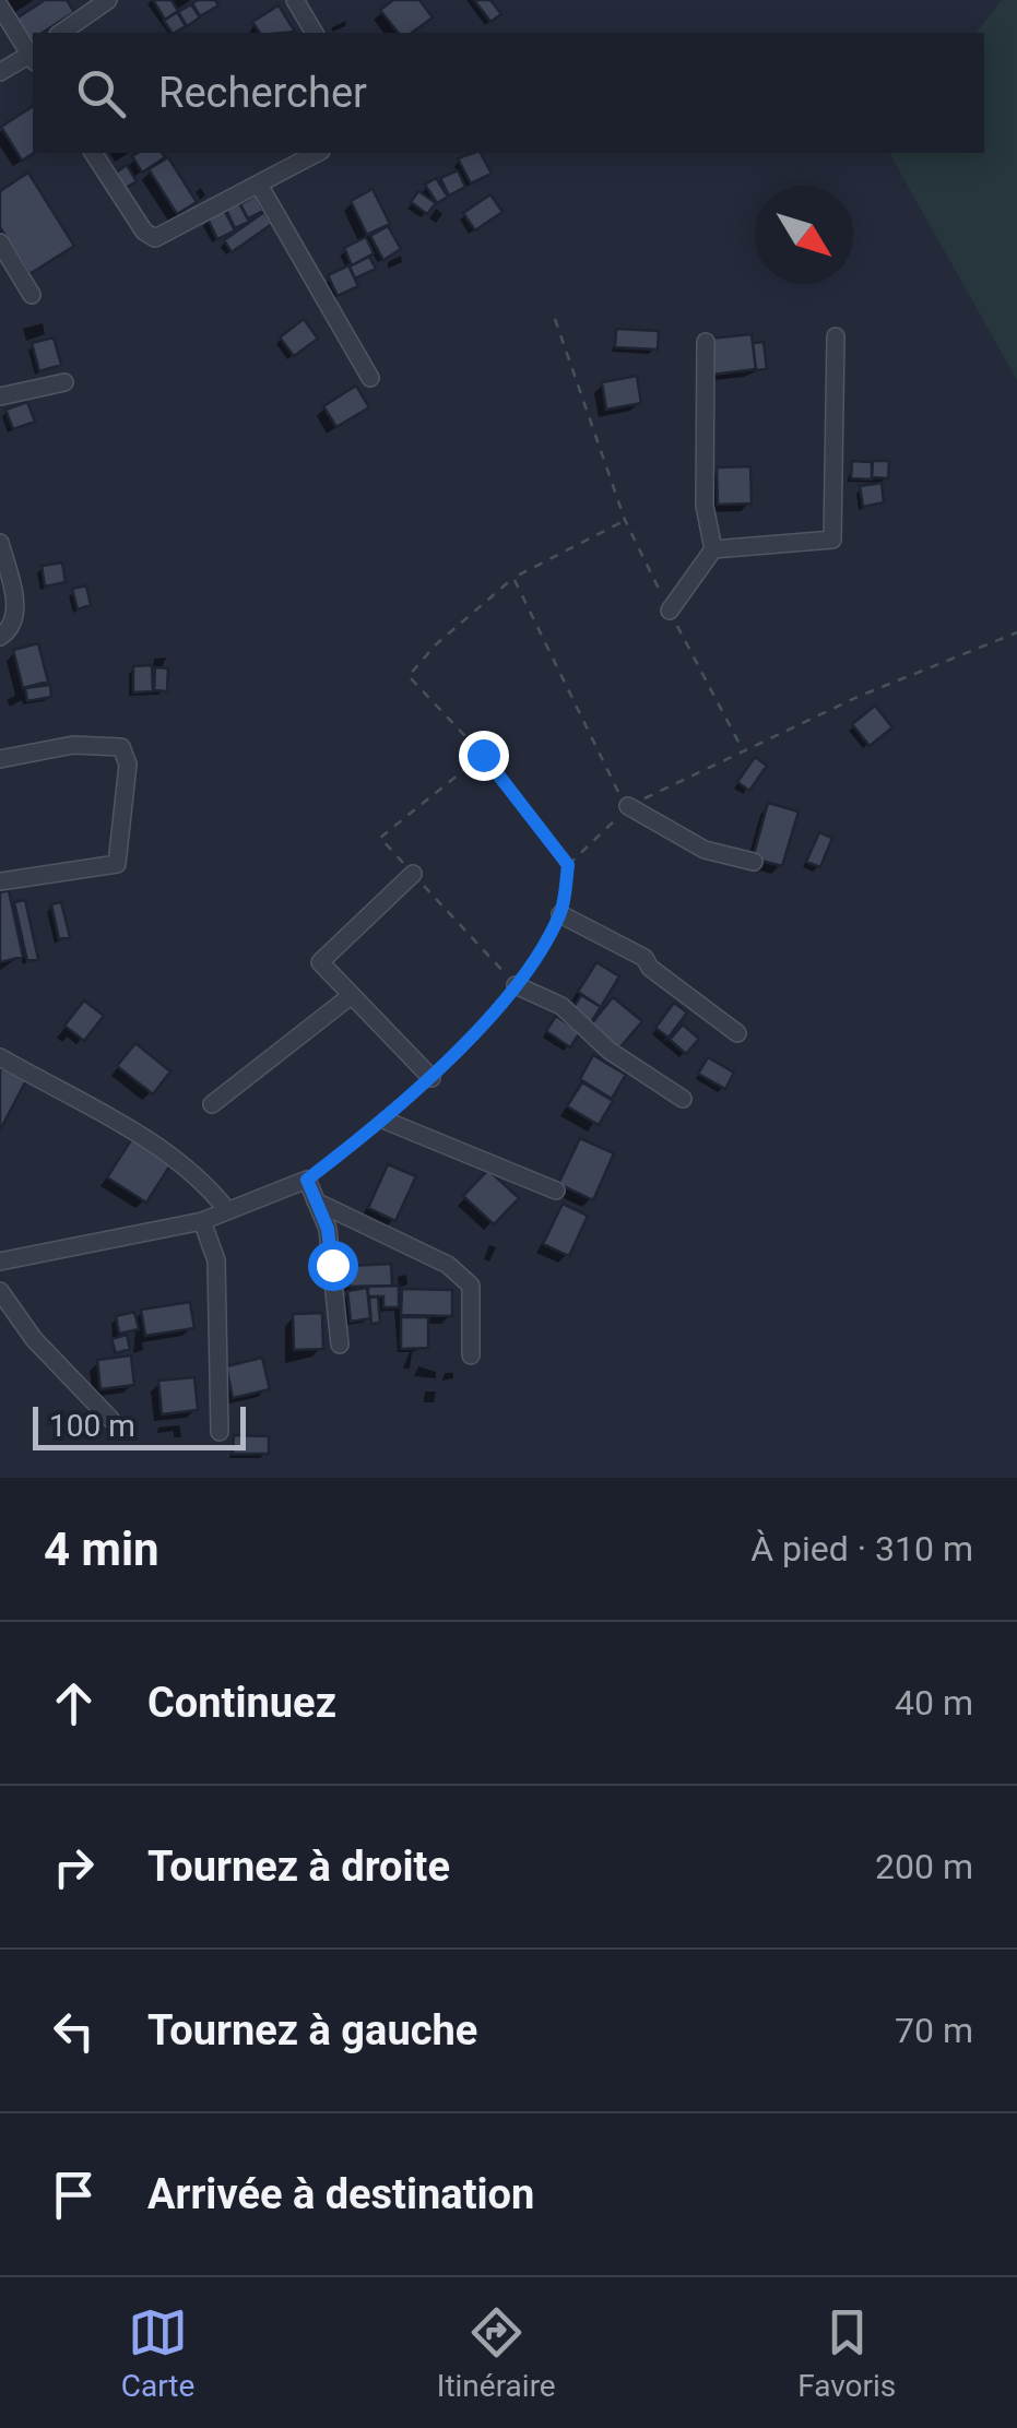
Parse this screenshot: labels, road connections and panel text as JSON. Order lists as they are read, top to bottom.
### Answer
{
  "scale_bar": "100 m",
  "north": "bottom right",
  "page": {
    "search": "Rechercher",
    "scale": "100 m",
    "heading": ["4 min", "À pied · 310 m"],
    "list": [
      ["Continuez", "40 m"],
      ["Tournez à droite", "200 m"],
      ["Tournez à gauche", "70 m"],
      "Arrivée à destination"
    ],
    "nav": ["Carte", "Itinéraire", "Favoris"]
  }
}
